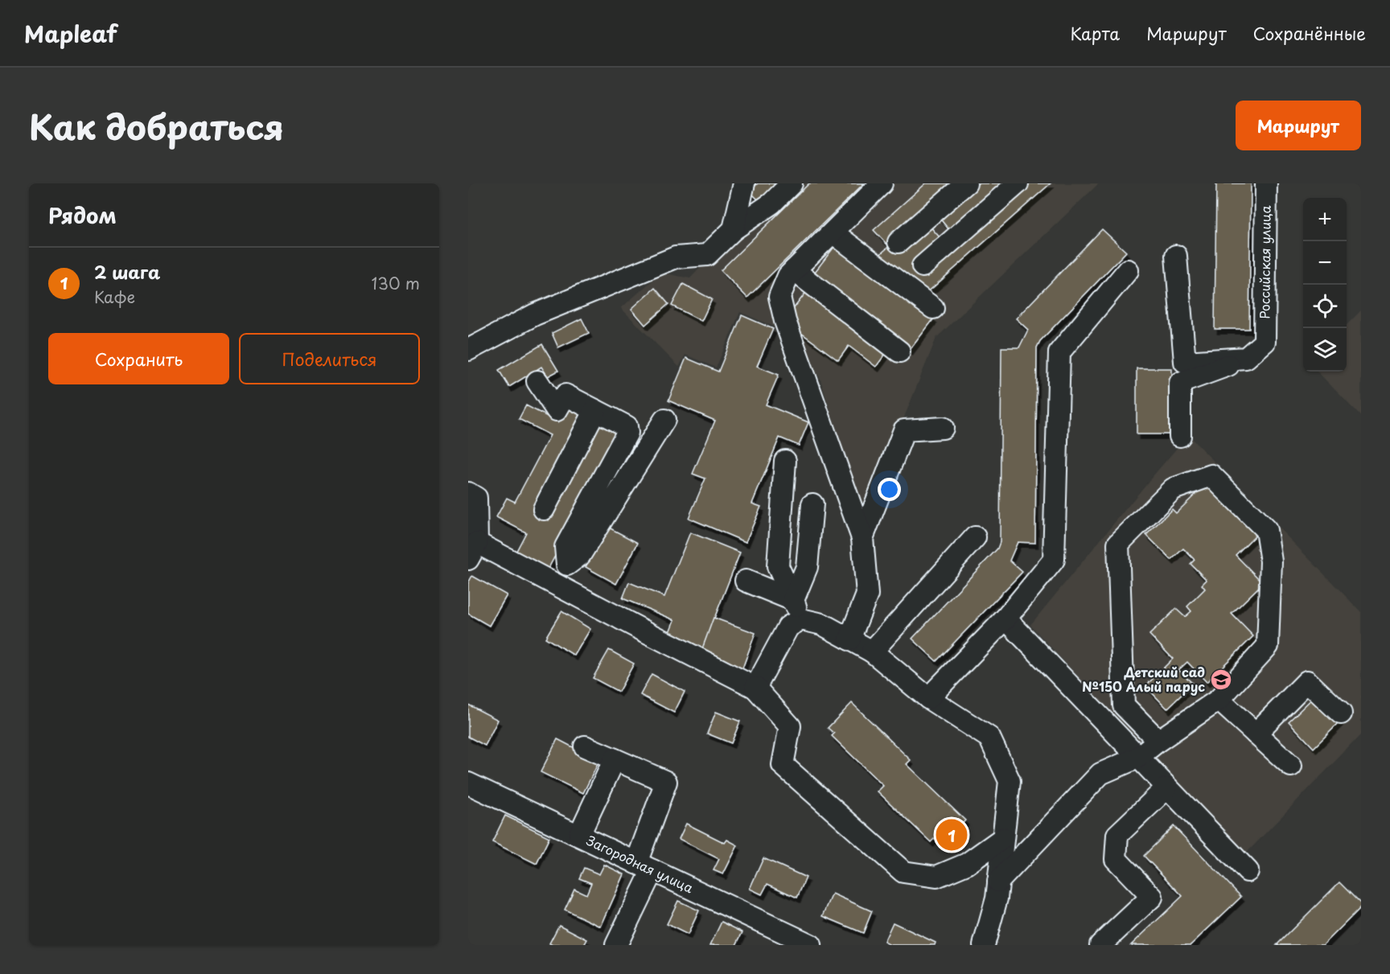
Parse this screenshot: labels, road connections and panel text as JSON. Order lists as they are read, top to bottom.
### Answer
{
  "streets": {
    "street": ["Российская улица", "Загородная улица"]
  },
  "places": {
    "school or university": ["Детский сад №150 Алый парус"]
  },
  "page": {
    "header": "Mapleaf",
    "nav": ["Карта", "Маршрут", "Сохранённые"],
    "title": "Как добраться",
    "buttons": [
      "Маршрут",
      ["Сохранить", "Поделиться"]
    ],
    "heading": "Рядом",
    "map_buttons": ["+", "−"],
    "list": [
      {
        "mark": "1",
        "name": "2 шага",
        "note": "Кафе",
        "value": "130 m"
      }
    ],
    "pins": "1"
  }
}
